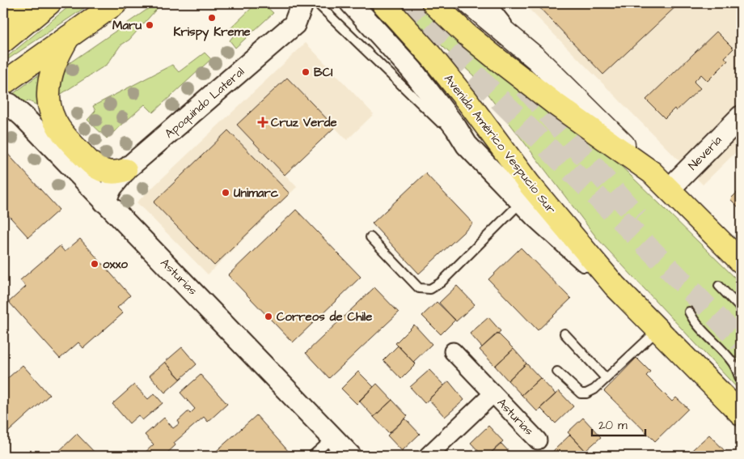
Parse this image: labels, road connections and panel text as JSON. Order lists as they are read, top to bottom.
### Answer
{
  "streets": {
    "main road": ["Avenida Américo Vespucio Sur"],
    "street": ["Apoquindo Lateral", "Nevería", "Asturias"]
  },
  "crossings": [
    ["Apoquindo Lateral", "Asturias"]
  ],
  "places": {
    "other": [
      "Krispy Kreme",
      "Maru",
      "BCI",
      "Unimarc",
      "oxxo",
      "Correos de Chile"
    ],
    "health": ["Cruz Verde"]
  },
  "scale_bar": "20 m"
}
